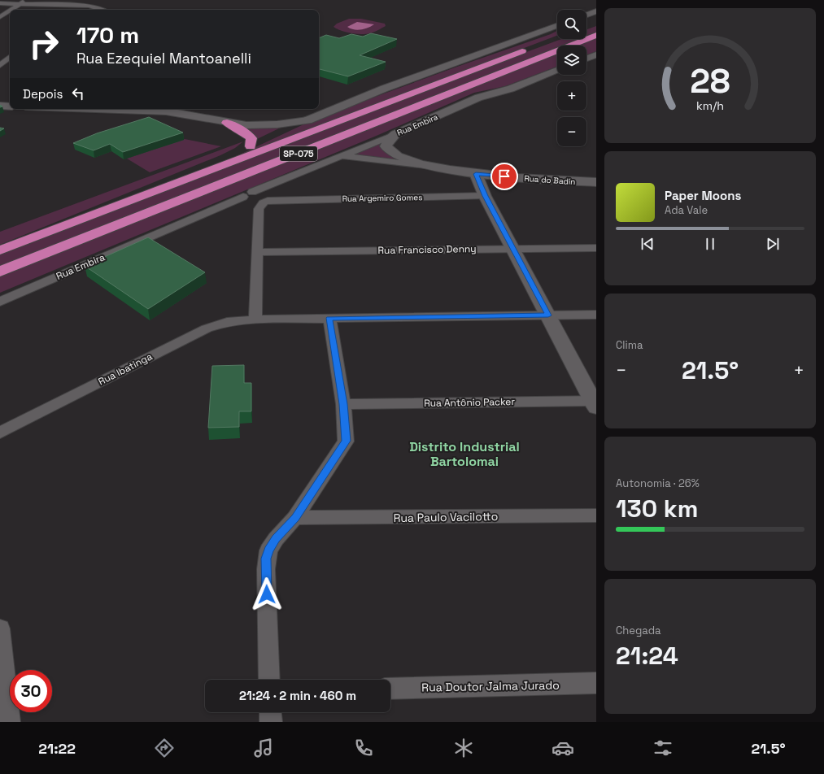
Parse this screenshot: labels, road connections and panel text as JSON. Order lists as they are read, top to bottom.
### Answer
{
  "streets": {
    "highway": ["SP-075"],
    "main road": ["Rua Embira", "Rua do Badin"],
    "street": [
      "Rua Argemiro Gomes",
      "Rua Francisco Denny",
      "Rua Ibatinga",
      "Rua Antônio Packer",
      "Rua Paulo Vacilotto",
      "Rua Doutor Jalma Jurado"
    ]
  },
  "crossings": [
    ["Rua Embira", "Rua do Badin"],
    ["Rua Embira", "Rua Argemiro Gomes"]
  ],
  "districts": ["Distrito Industrial Bartolomai"],
  "page": {
    "map_buttons": ["+", "−"],
    "turn": ["170 m", "Rua Ezequiel Mantoanelli"],
    "then": "Depois",
    "song": ["Paper Moons", "Ada Vale"],
    "tile": [
      "Clima",
      ["Autonomia · 26%", "130 km"],
      ["Chegada", "21:24"]
    ],
    "heat": ["−", "21.5°", "+"],
    "limit": "30",
    "trip": "21:24 · 2 min · 460 m",
    "tabs": ["21:22", "21.5°"],
    "gauge": ["28", "km/h"]
  }
}
